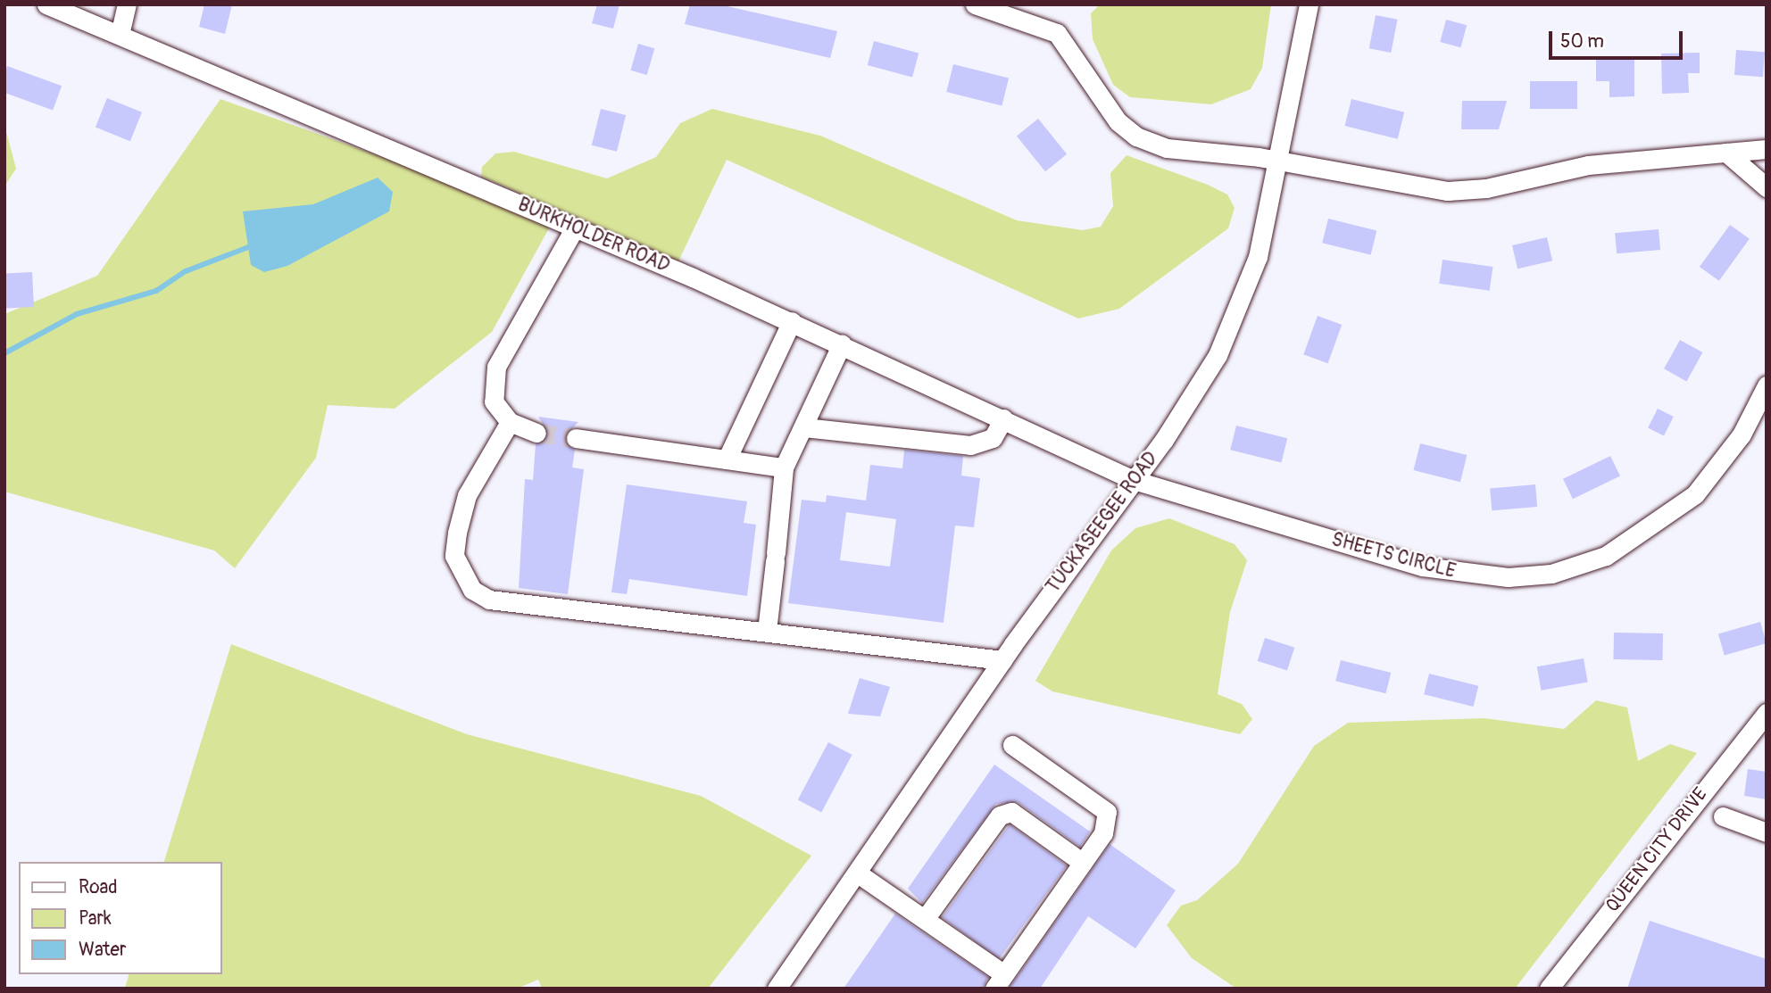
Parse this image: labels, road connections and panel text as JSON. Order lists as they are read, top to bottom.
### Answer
{
  "streets": {
    "street": [
      "BURKHOLDER ROAD",
      "TUCKASEEGEE ROAD",
      "SHEETS CIRCLE",
      "QUEEN CITY DRIVE"
    ]
  },
  "crossings": [
    ["BURKHOLDER ROAD", "TUCKASEEGEE ROAD"],
    ["BURKHOLDER ROAD", "SHEETS CIRCLE"],
    ["TUCKASEEGEE ROAD", "SHEETS CIRCLE"]
  ],
  "legend": ["Road", "Park", "Water"],
  "scale_bar": "50 m"
}
